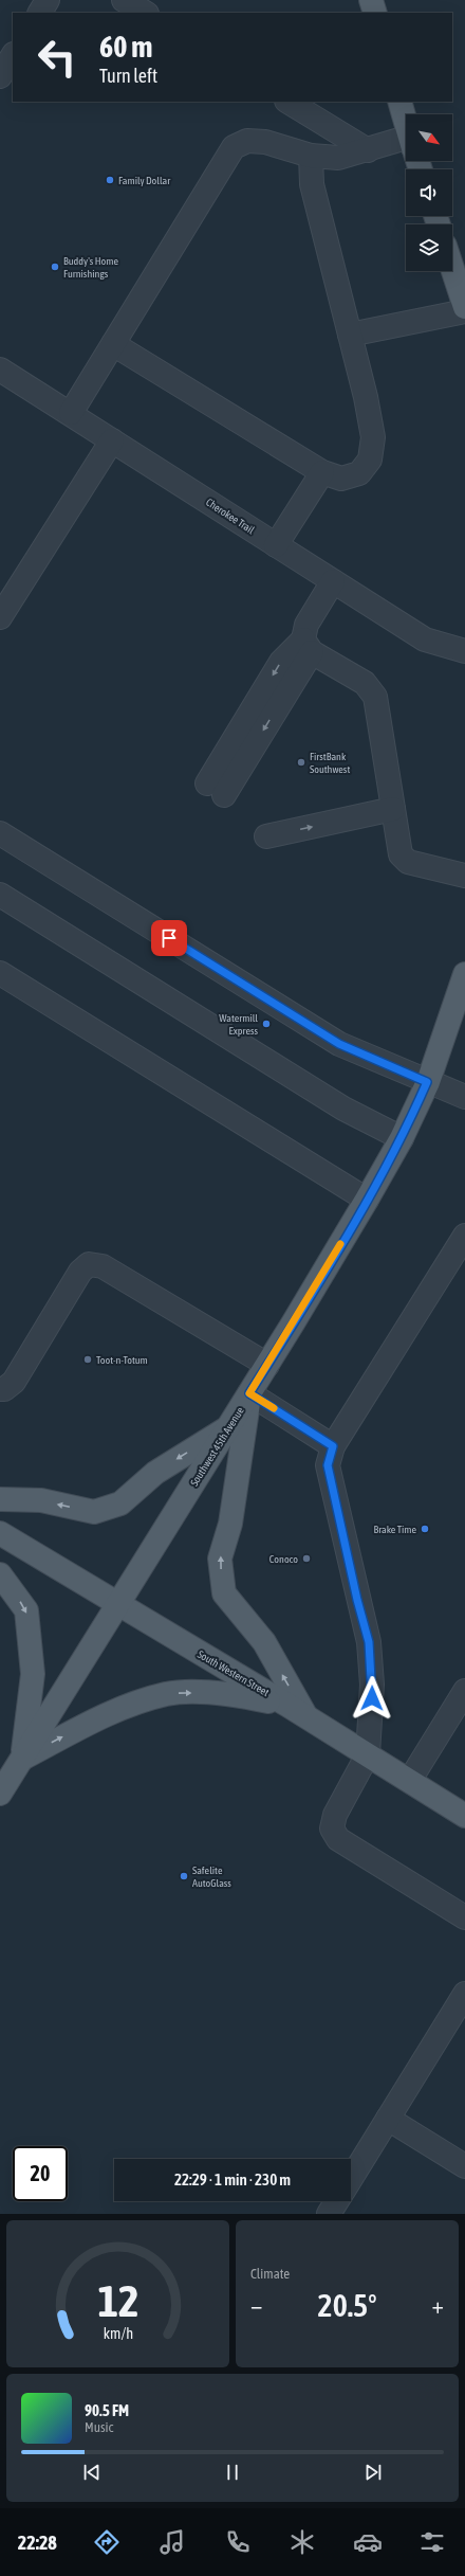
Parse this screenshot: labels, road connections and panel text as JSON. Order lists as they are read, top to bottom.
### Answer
{
  "streets": {
    "main road": ["Southwest 45th Avenue", "South Western Street"],
    "street": ["Cherokee Trail"]
  },
  "crossings": [
    ["Southwest 45th Avenue", "South Western Street"]
  ],
  "places": [
    "Family Dollar",
    "Buddy's Home Furnishings",
    "FirstBank Southwest",
    "Watermill Express",
    "Toot-n-Totum",
    "Brake Time",
    "Conoco",
    "Safelite AutoGlass"
  ],
  "north": "bottom right",
  "page": {
    "turn": ["60 m", "Turn left"],
    "limit": "20",
    "trip": "22:29 · 1 min · 230 m",
    "tile": "Climate",
    "heat": ["−", "20.5°", "+"],
    "song": ["90.5 FM", "Music"],
    "tabs": "22:28",
    "gauge": ["12", "km/h"]
  }
}
